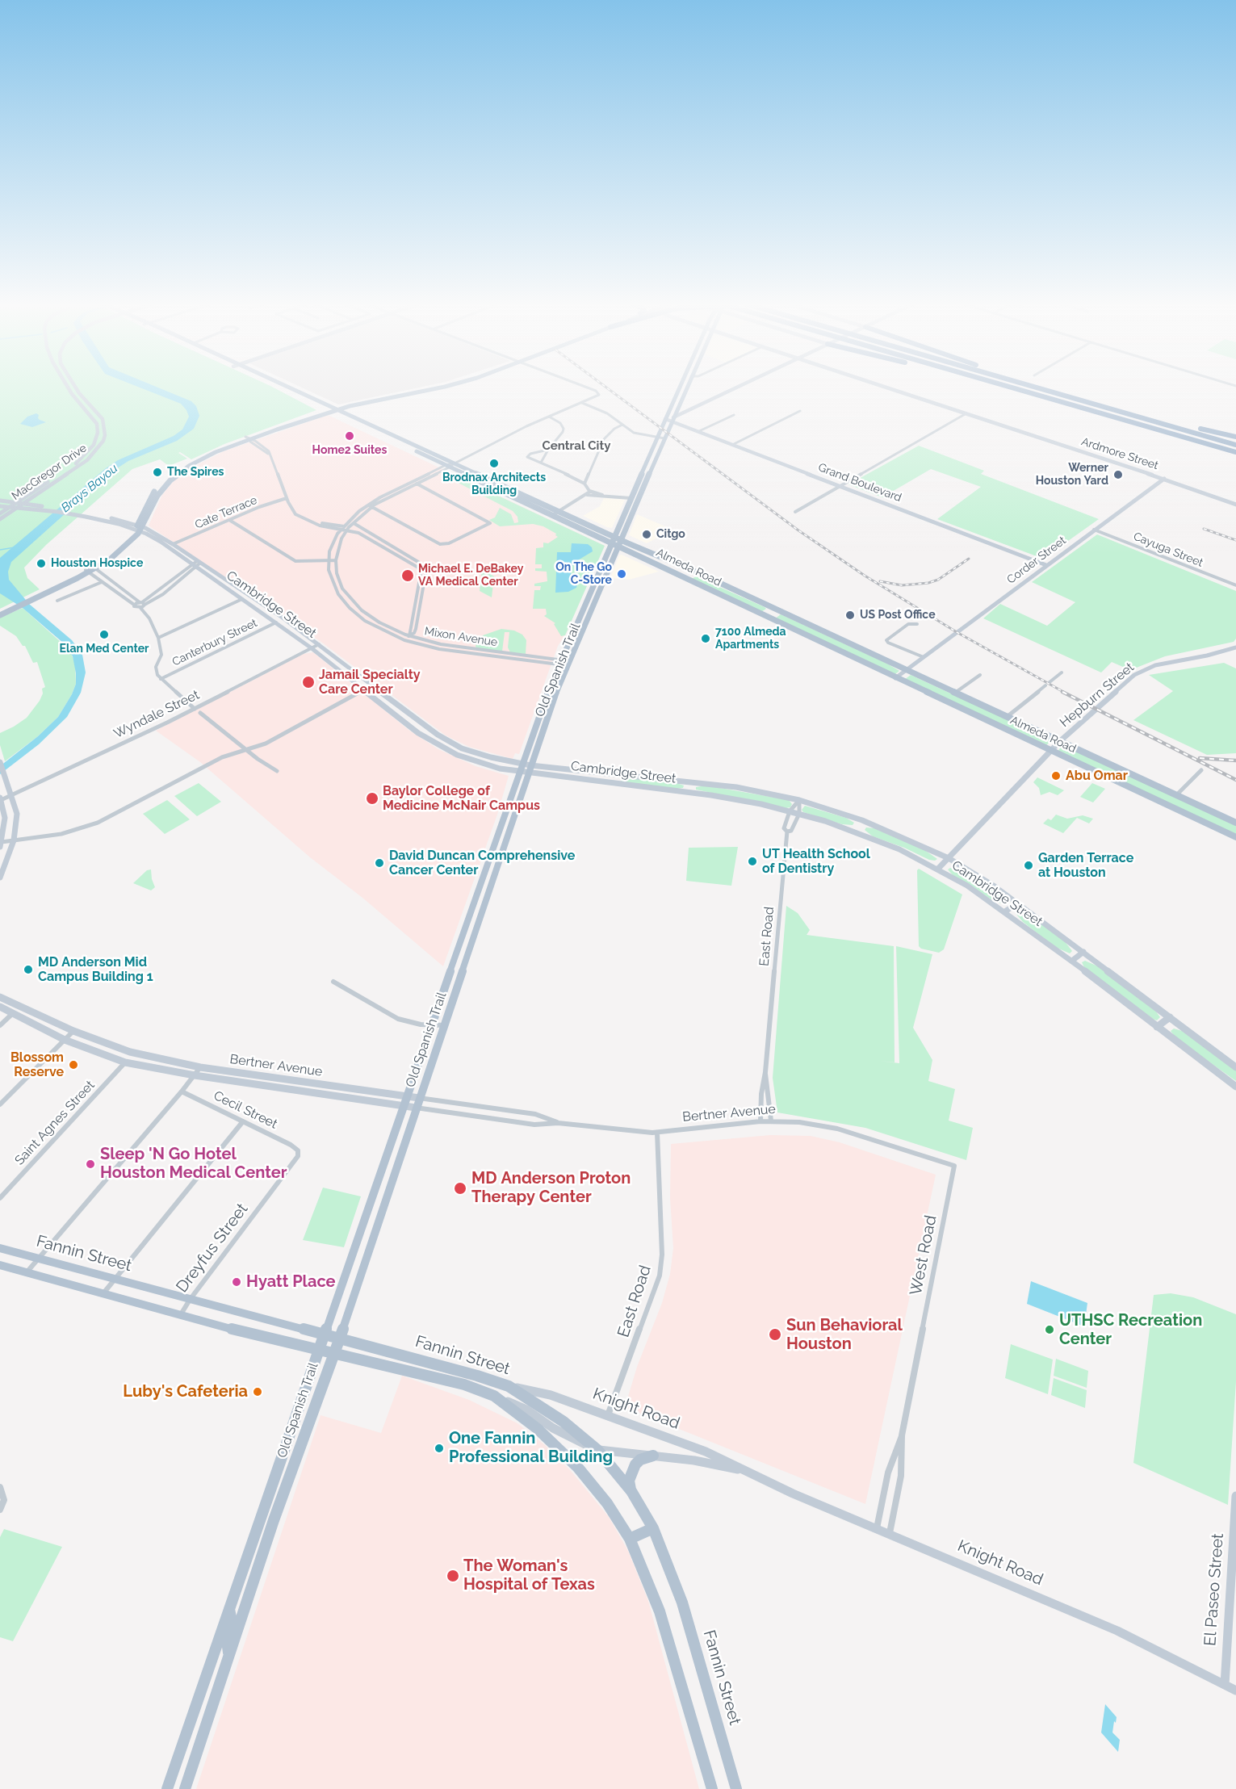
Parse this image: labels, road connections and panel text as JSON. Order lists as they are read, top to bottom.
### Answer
{
  "streets": {
    "main road": ["Almeda Road", "Old Spanish Trail", "Fannin Street"],
    "street": [
      "Ardmore Street",
      "MacGregor Drive",
      "Grand Boulevard",
      "Cate Terrace",
      "Cayuga Street",
      "Corder Street",
      "Cambridge Street",
      "Mixon Avenue",
      "Canterbury Street",
      "Hepburn Street",
      "Wyndale Street",
      "East Road",
      "Bertner Avenue",
      "Cecil Street",
      "Saint Agnes Street",
      "Dreyfus Street",
      "West Road",
      "Knight Road",
      "El Paseo Street"
    ]
  },
  "crossings": [
    ["Ardmore Street", "Corder Street"],
    ["MacGregor Drive", "Cambridge Street"],
    ["Grand Boulevard", "Corder Street"],
    ["Grand Boulevard", "Old Spanish Trail"],
    ["Cate Terrace", "Cambridge Street"],
    ["Cayuga Street", "Corder Street"],
    ["Corder Street", "Almeda Road"],
    ["Almeda Road", "Mixon Avenue"],
    ["Almeda Road", "Old Spanish Trail"],
    ["Almeda Road", "Hepburn Street"],
    ["Cambridge Street", "Canterbury Street"],
    ["Cambridge Street", "Old Spanish Trail"],
    ["Cambridge Street", "Hepburn Street"],
    ["Cambridge Street", "Wyndale Street"],
    ["Cambridge Street", "East Road"],
    ["Mixon Avenue", "Old Spanish Trail"],
    ["Old Spanish Trail", "Bertner Avenue"],
    ["Old Spanish Trail", "Fannin Street"],
    ["East Road", "Bertner Avenue"],
    ["East Road", "Knight Road"],
    ["Bertner Avenue", "Saint Agnes Street"],
    ["Bertner Avenue", "West Road"],
    ["Cecil Street", "Dreyfus Street"],
    ["Dreyfus Street", "Fannin Street"],
    ["Fannin Street", "Knight Road"],
    ["West Road", "Knight Road"],
    ["Knight Road", "El Paseo Street"]
  ],
  "districts": ["Central City"],
  "water": ["Brays Bayou"],
  "places": [
    "Home2 Suites",
    "Brodnax Architects Building",
    "The Spires",
    "Werner Houston Yard",
    "Citgo",
    "Houston Hospice",
    "On The Go C-Store",
    "Michael E. DeBakey VA Medical Center",
    "US Post Office",
    "Elan Med Center",
    "7100 Almeda Apartments",
    "Jamail Specialty Care Center",
    "Abu Omar",
    "Baylor College of Medicine McNair Campus",
    "UT Health School of Dentistry",
    "David Duncan Comprehensive Cancer Center",
    "Garden Terrace at Houston",
    "MD Anderson Mid Campus Building 1",
    "Blossom Reserve",
    "Sleep 'N Go Hotel Houston Medical Center",
    "MD Anderson Proton Therapy Center",
    "Hyatt Place",
    "UTHSC Recreation Center",
    "Sun Behavioral Houston",
    "Luby's Cafeteria",
    "One Fannin Professional Building",
    "The Woman's Hospital of Texas"
  ]
}
